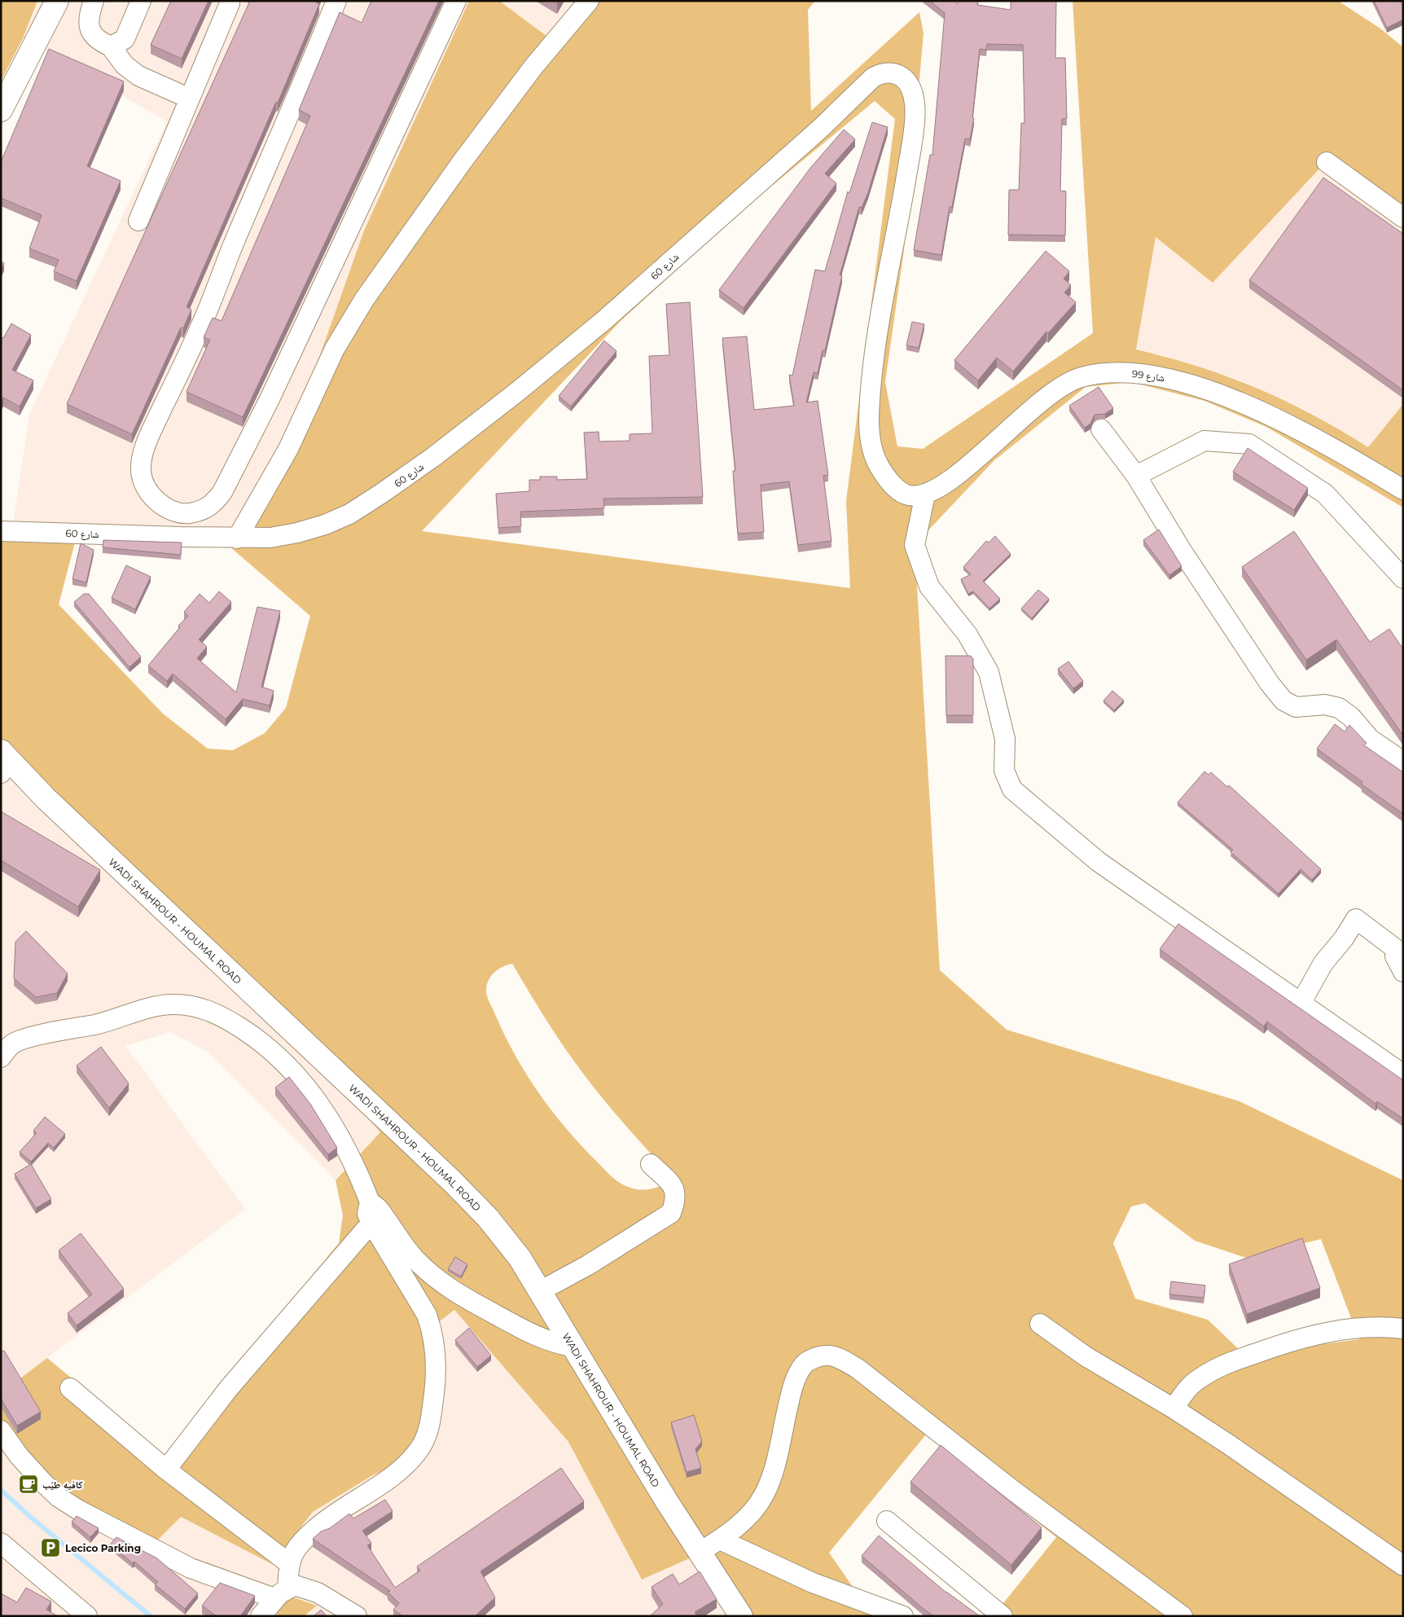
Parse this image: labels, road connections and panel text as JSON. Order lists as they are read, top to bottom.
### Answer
{
  "streets": {
    "main road": ["WADI SHAHROUR - HOUMAL ROAD"],
    "street": ["شارع 60", "شارع 99"]
  },
  "crossings": [
    ["شارع 60", "شارع 99"]
  ],
  "places": {
    "cafe": ["كافيه طيّب"],
    "parking": ["Lecico Parking"]
  }
}
